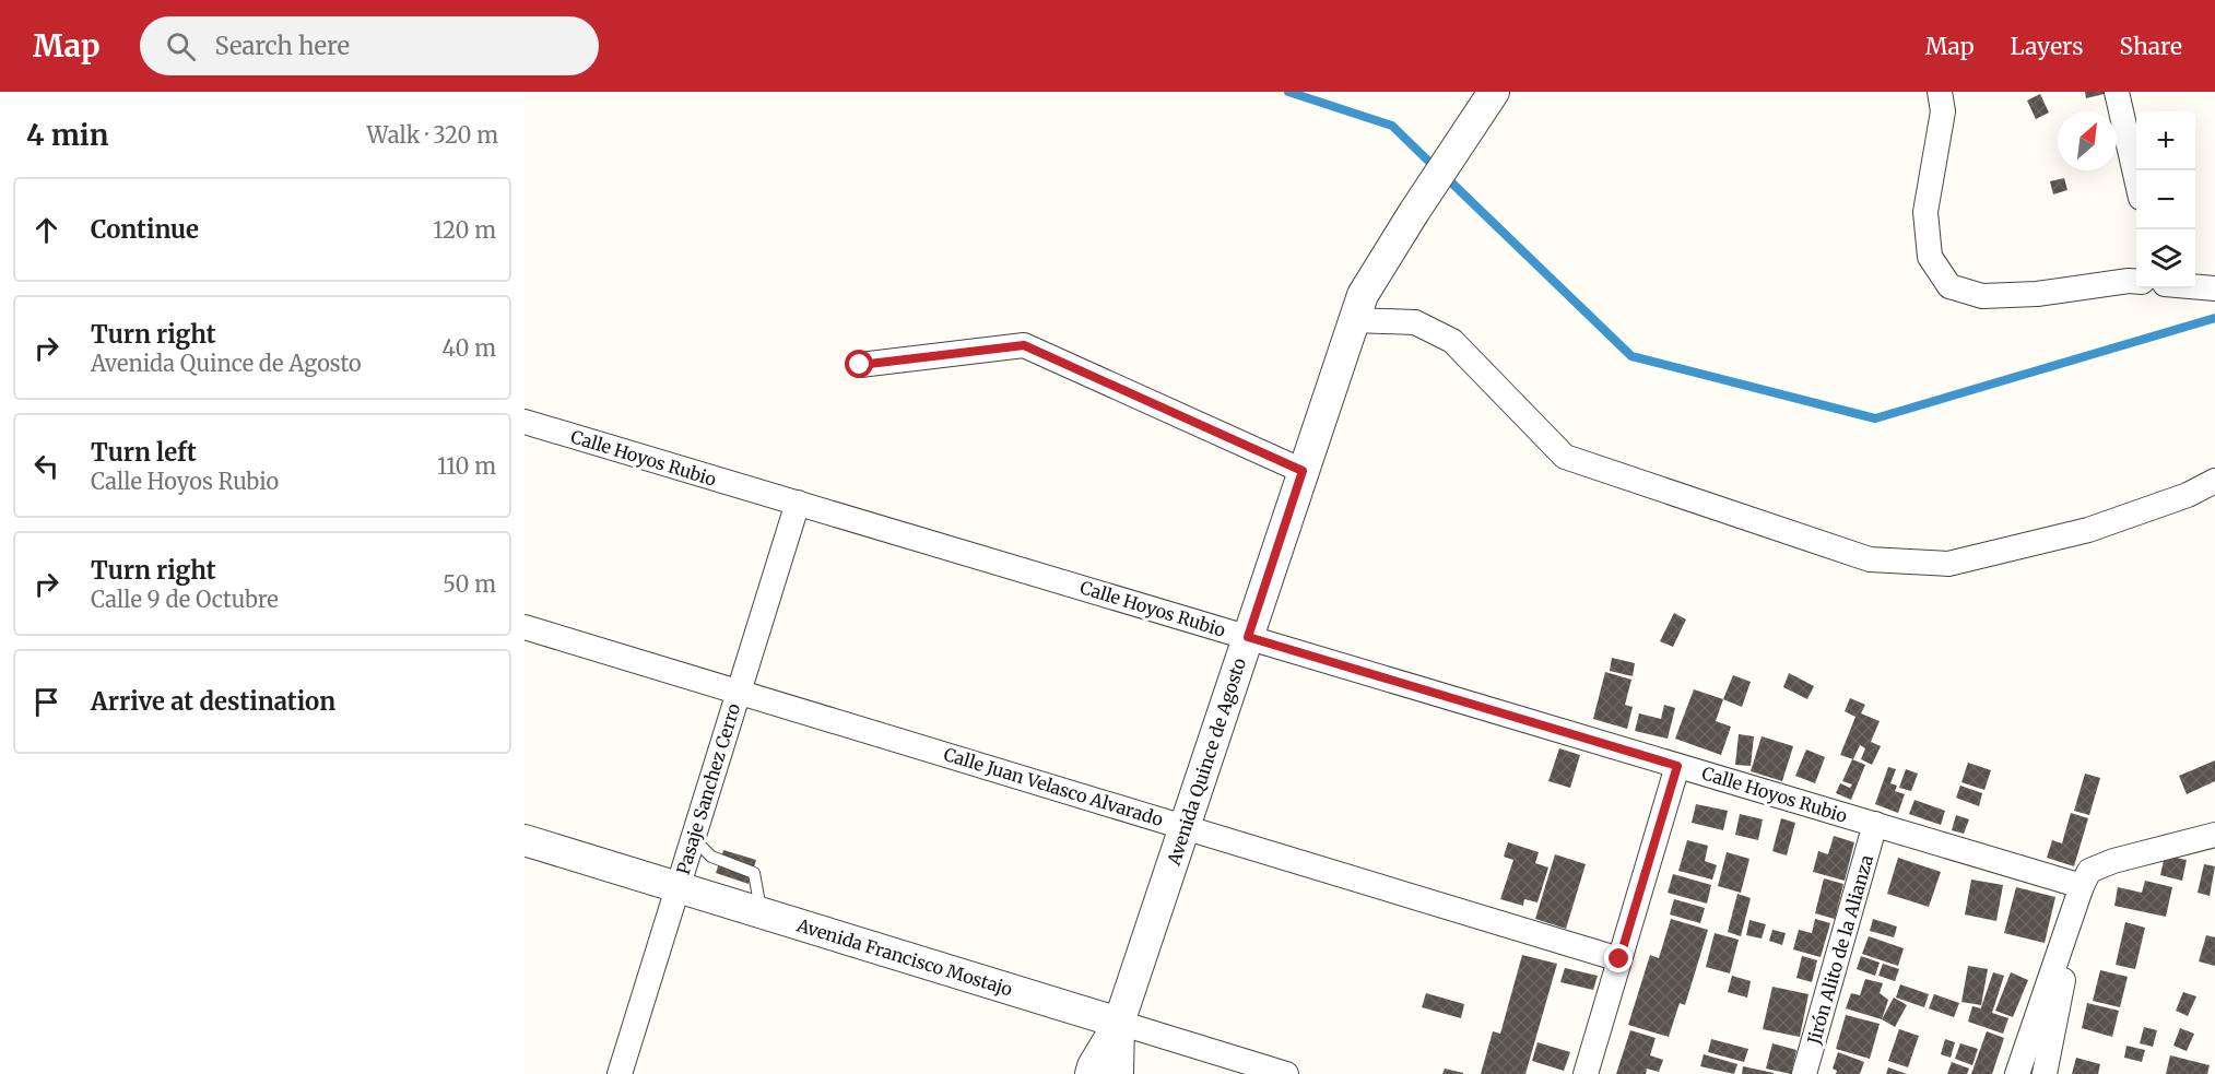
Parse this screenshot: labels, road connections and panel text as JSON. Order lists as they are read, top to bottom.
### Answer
{
  "streets": {
    "street": [
      "Calle Hoyos Rubio",
      "Avenida Quince de Agosto",
      "Calle Juan Velasco Alvarado",
      "Pasaje Sanchez Cerro",
      "Jirón Alito de la Alianza",
      "Avenida Francisco Mostajo"
    ]
  },
  "crossings": [
    ["Calle Hoyos Rubio", "Avenida Quince de Agosto"],
    ["Calle Hoyos Rubio", "Pasaje Sanchez Cerro"],
    ["Calle Hoyos Rubio", "Jirón Alito de la Alianza"],
    ["Avenida Quince de Agosto", "Calle Juan Velasco Alvarado"],
    ["Avenida Quince de Agosto", "Avenida Francisco Mostajo"],
    ["Calle Juan Velasco Alvarado", "Pasaje Sanchez Cerro"],
    ["Pasaje Sanchez Cerro", "Avenida Francisco Mostajo"]
  ],
  "north": "top right",
  "page": {
    "header": "Map",
    "search": "Search here",
    "nav": ["Map", "Layers", "Share"],
    "heading": ["4 min", "Walk · 320 m"],
    "map_buttons": ["+", "−"],
    "list": [
      ["Continue", "120 m"],
      ["Turn right", "Avenida Quince de Agosto", "40 m"],
      ["Turn left", "Calle Hoyos Rubio", "110 m"],
      ["Turn right", "Calle 9 de Octubre", "50 m"],
      "Arrive at destination"
    ]
  }
}
